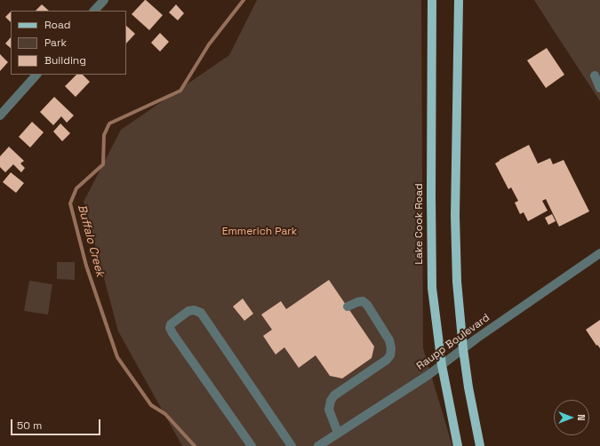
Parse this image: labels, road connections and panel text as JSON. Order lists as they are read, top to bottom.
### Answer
{
  "streets": {
    "main road": ["Lake Cook Road"],
    "street": ["Raupp Boulevard"]
  },
  "crossings": [
    ["Lake Cook Road", "Raupp Boulevard"]
  ],
  "water": ["Buffalo Creek"],
  "parks": ["Emmerich Park"],
  "legend": ["Road", "Park", "Building"],
  "scale_bar": "50 m",
  "north": "right"
}
